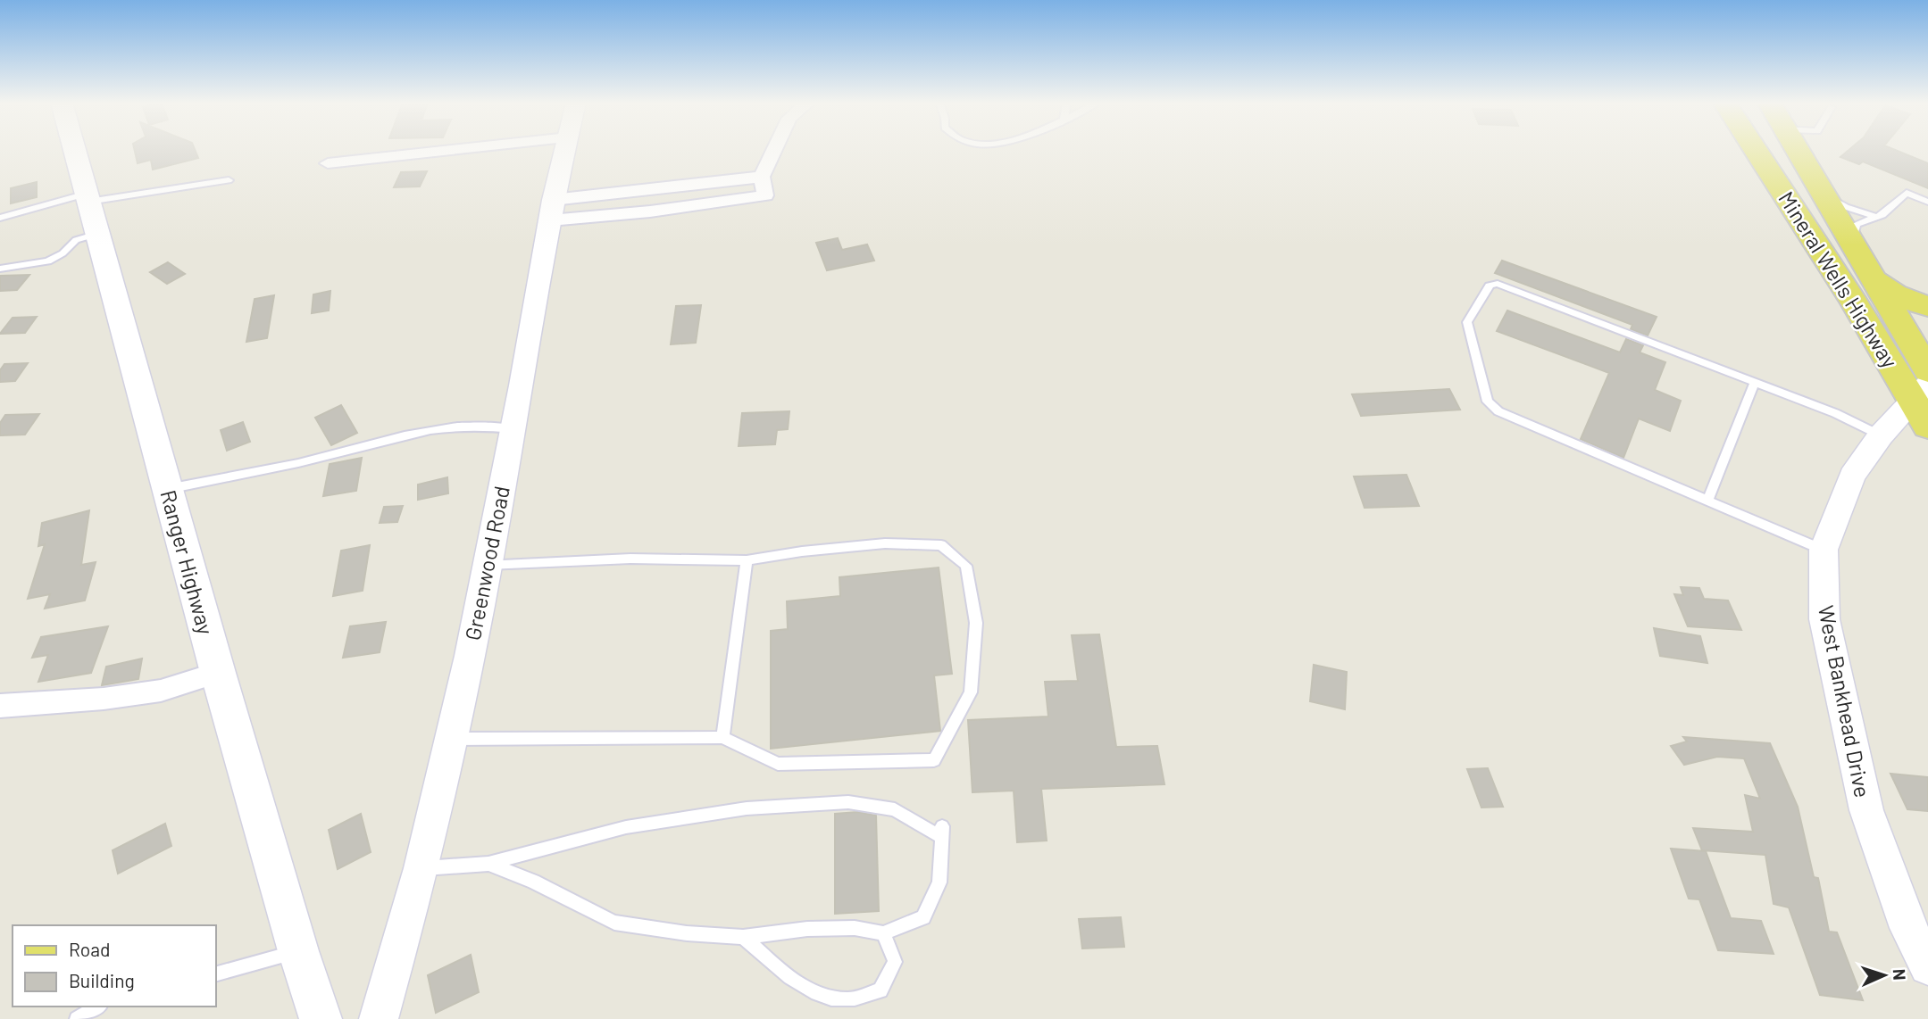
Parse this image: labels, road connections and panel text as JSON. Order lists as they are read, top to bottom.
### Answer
{
  "streets": {
    "main road": ["Mineral Wells Highway", "Ranger Highway"],
    "street": ["Greenwood Road", "West Bankhead Drive"]
  },
  "crossings": [
    ["Mineral Wells Highway", "West Bankhead Drive"]
  ],
  "legend": ["Road", "Building"],
  "north": "right"
}
